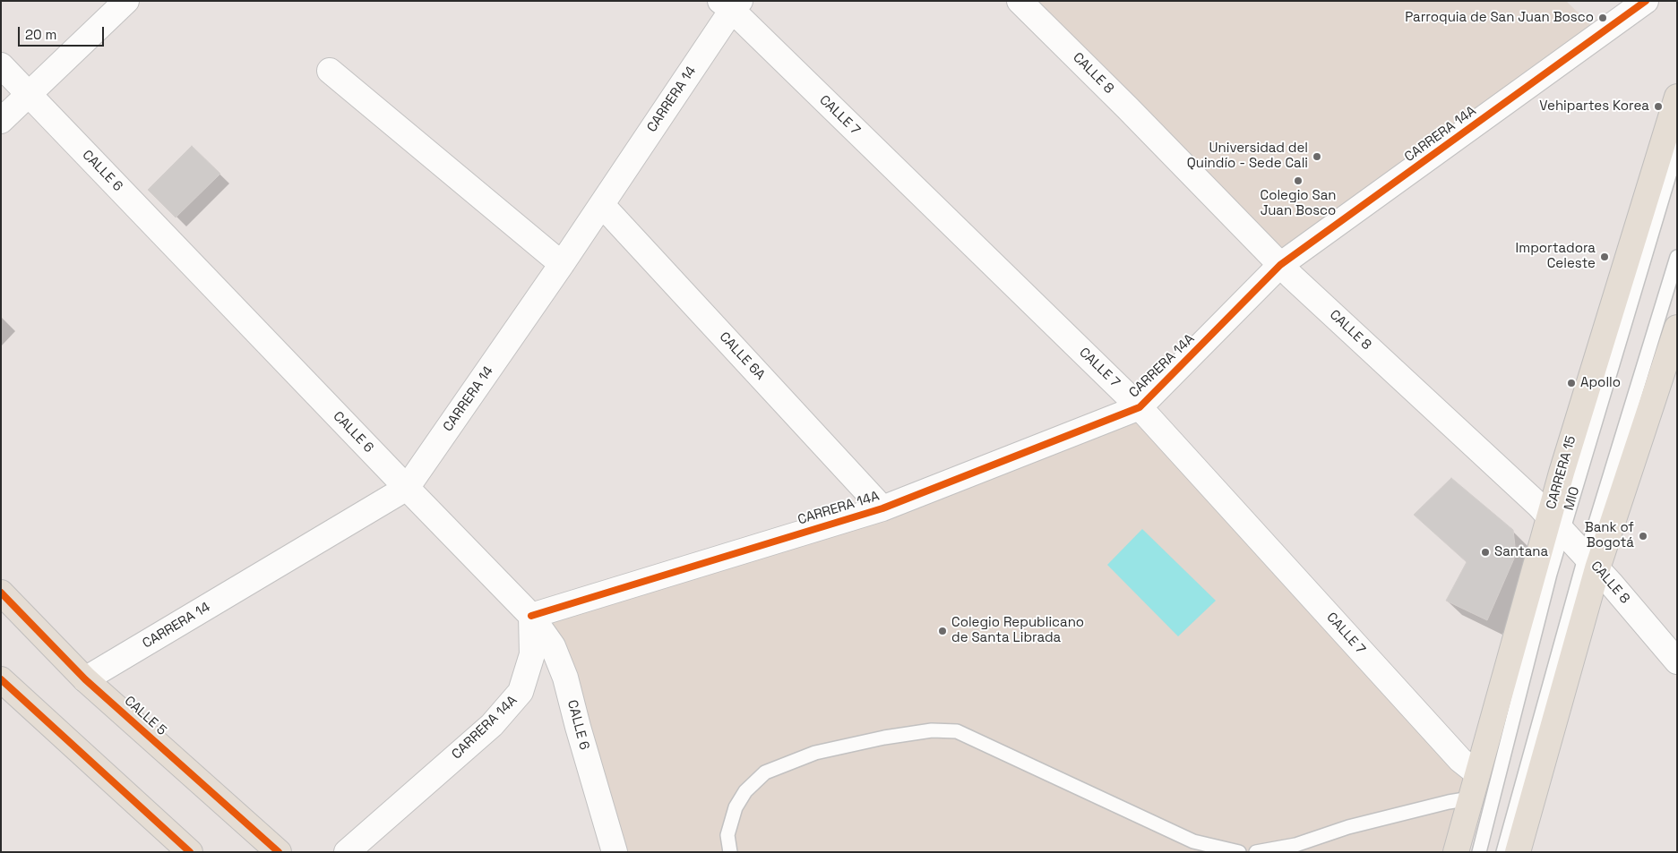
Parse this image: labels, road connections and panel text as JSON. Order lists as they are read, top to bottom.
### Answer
{
  "streets": {
    "main road": ["CARRERA 15", "CALLE 5"],
    "street": [
      "CALLE 8",
      "CARRERA 14",
      "CALLE 7",
      "CARRERA 14A",
      "CALLE 6",
      "CALLE 6A"
    ],
    "lane": ["MIO"]
  },
  "crossings": [
    ["CALLE 8", "CARRERA 14A"],
    ["CALLE 8", "CARRERA 15"],
    ["CALLE 8", "MIO"],
    ["CARRERA 14", "CALLE 7"],
    ["CARRERA 14", "CALLE 6"],
    ["CARRERA 14", "CALLE 6A"],
    ["CARRERA 14", "CALLE 5"],
    ["CALLE 7", "CARRERA 14A"],
    ["CALLE 7", "CARRERA 15"],
    ["CARRERA 14A", "CALLE 6"],
    ["CARRERA 14A", "CALLE 6A"],
    ["CARRERA 15", "MIO"]
  ],
  "places": [
    "Parroquia de San Juan Bosco",
    "Vehipartes Korea",
    "Universidad del Quindío - Sede Cali",
    "Colegio San Juan Bosco",
    "Importadora Celeste",
    "Apollo",
    "Bank of Bogotá",
    "Santana",
    "Colegio Republicano de Santa Librada"
  ],
  "scale_bar": "20 m"
}
